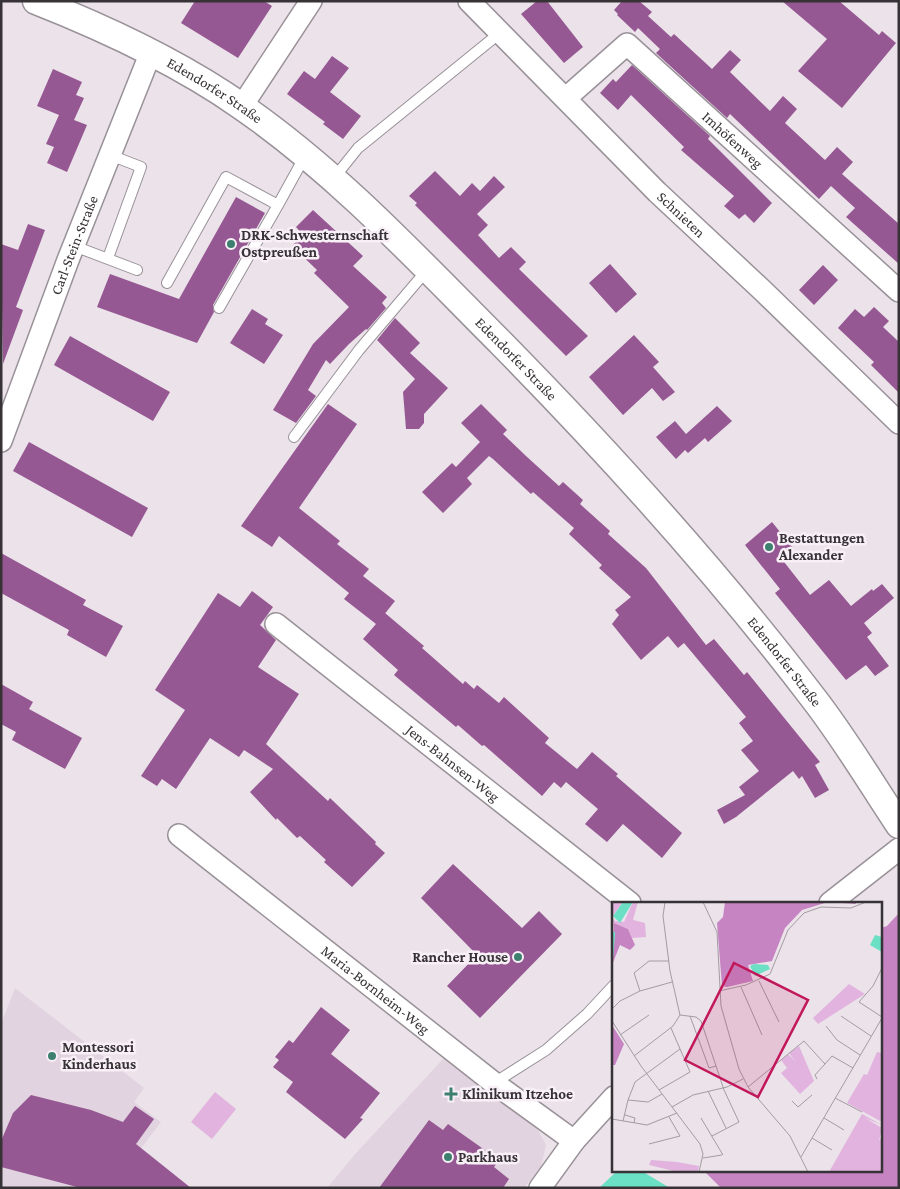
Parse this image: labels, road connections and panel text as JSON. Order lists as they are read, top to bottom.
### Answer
{
  "streets": {
    "street": [
      "Edendorfer Straße",
      "Imhöfenweg",
      "Schnieten",
      "Carl-Stein-Straße",
      "Jens-Bahnsen-Weg",
      "Maria-Bornheim-Weg"
    ]
  },
  "crossings": [
    ["Edendorfer Straße", "Carl-Stein-Straße"],
    ["Imhöfenweg", "Schnieten"]
  ],
  "places": {
    "other": [
      "DRK-Schwesternschaft Ostpreußen",
      "Bestattungen Alexander",
      "Rancher House",
      "Montessori Kinderhaus",
      "Parkhaus"
    ],
    "health": ["Klinikum Itzehoe"]
  }
}
